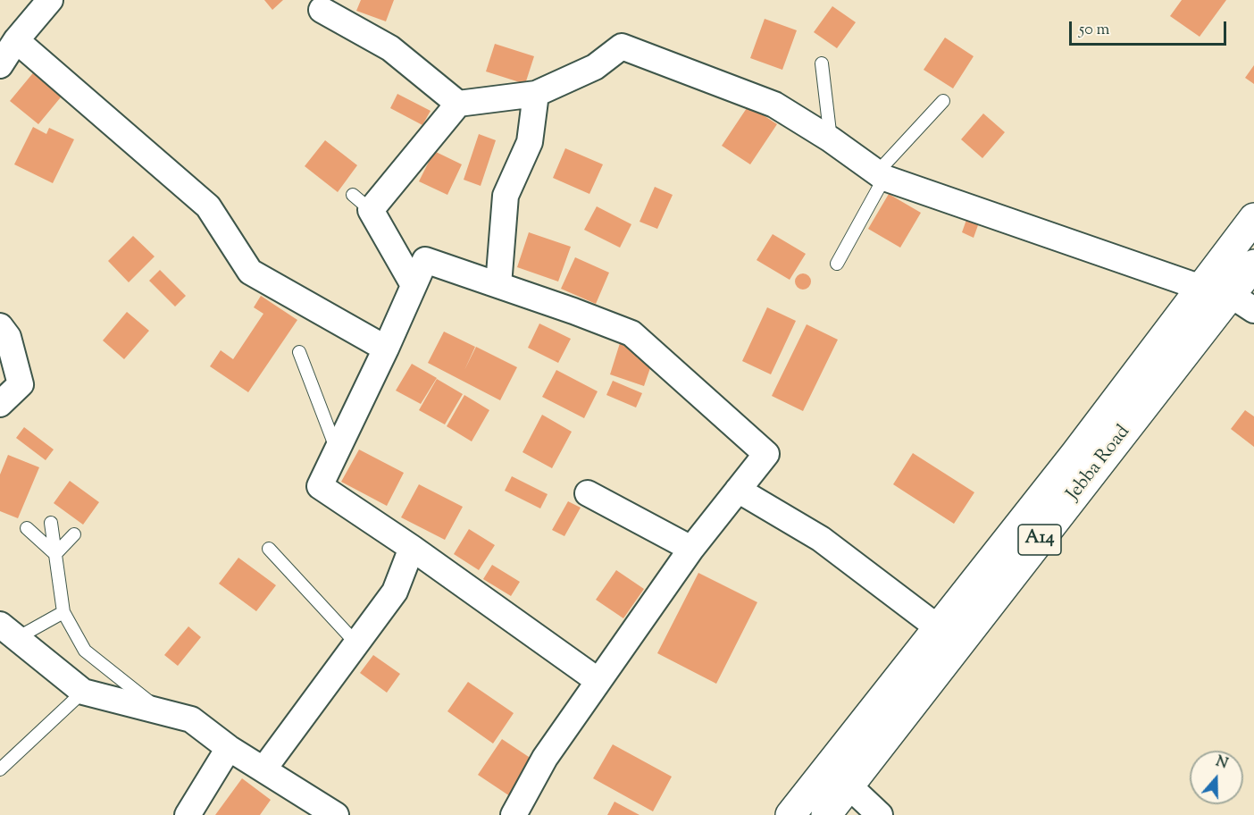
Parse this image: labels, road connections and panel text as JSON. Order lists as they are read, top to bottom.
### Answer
{
  "streets": {
    "highway": ["Jebba Road", "A14"]
  },
  "scale_bar": "50 m",
  "north": "top"
}
